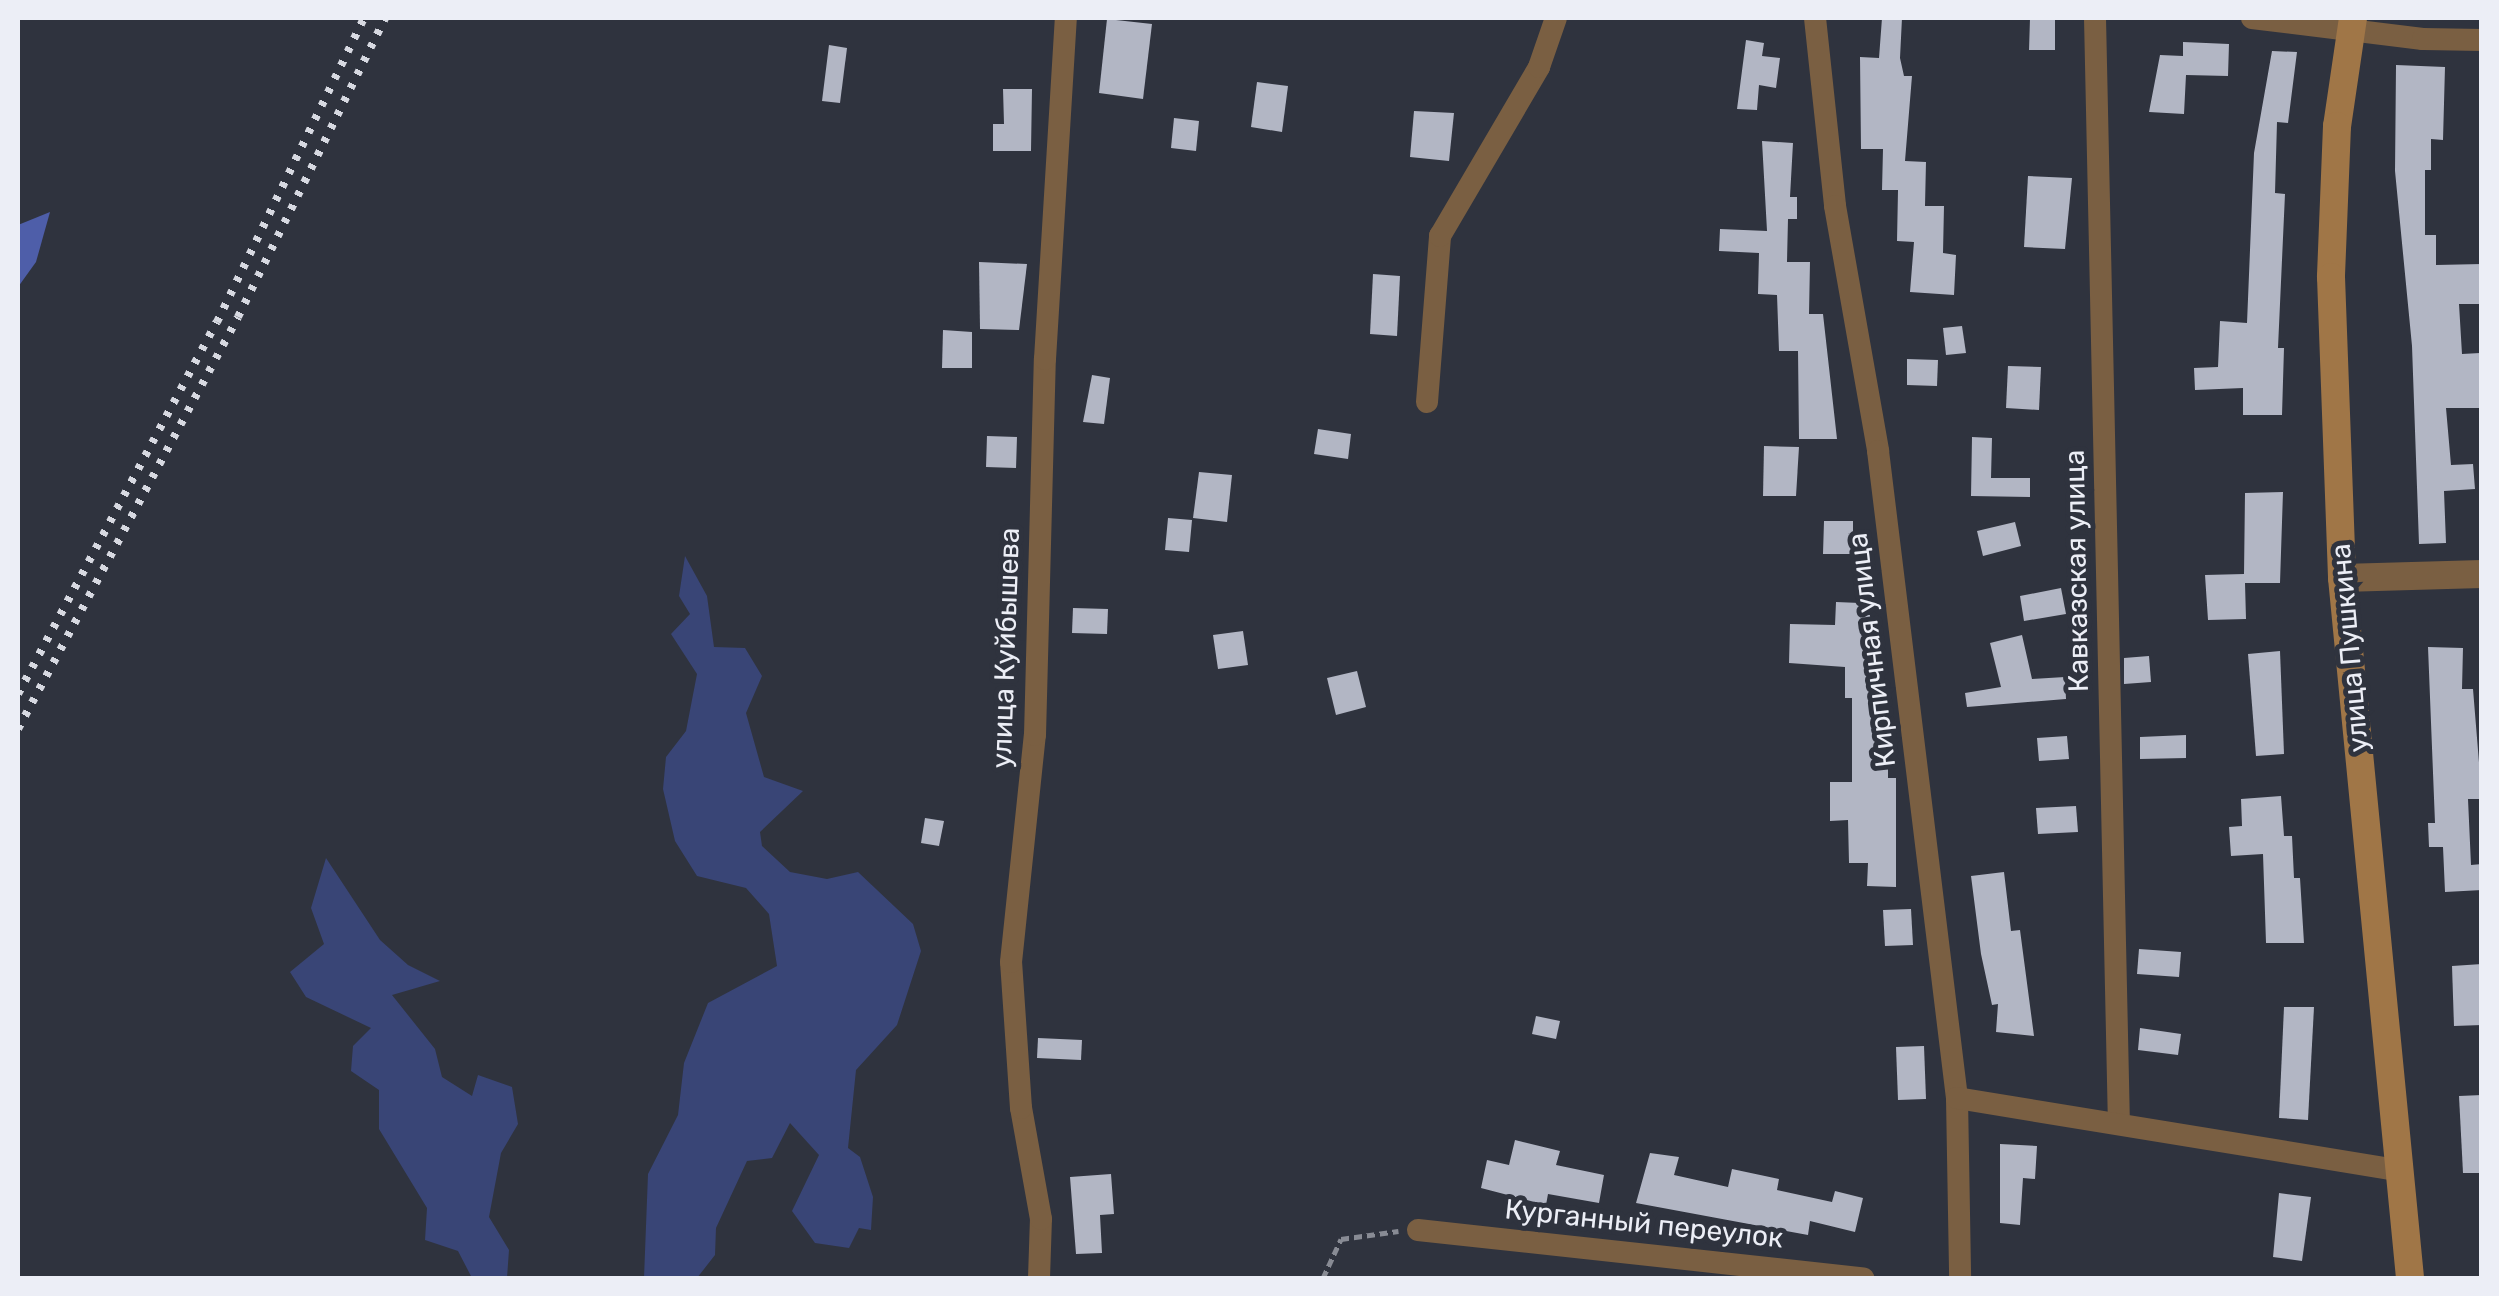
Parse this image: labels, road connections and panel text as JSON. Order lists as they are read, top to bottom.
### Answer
{
  "streets": {
    "main road": ["улица Пушкина"],
    "street": [
      "Кавказская улица",
      "улица Куйбышева",
      "Кирпичная улица",
      "Курганный переулок"
    ]
  }
}
